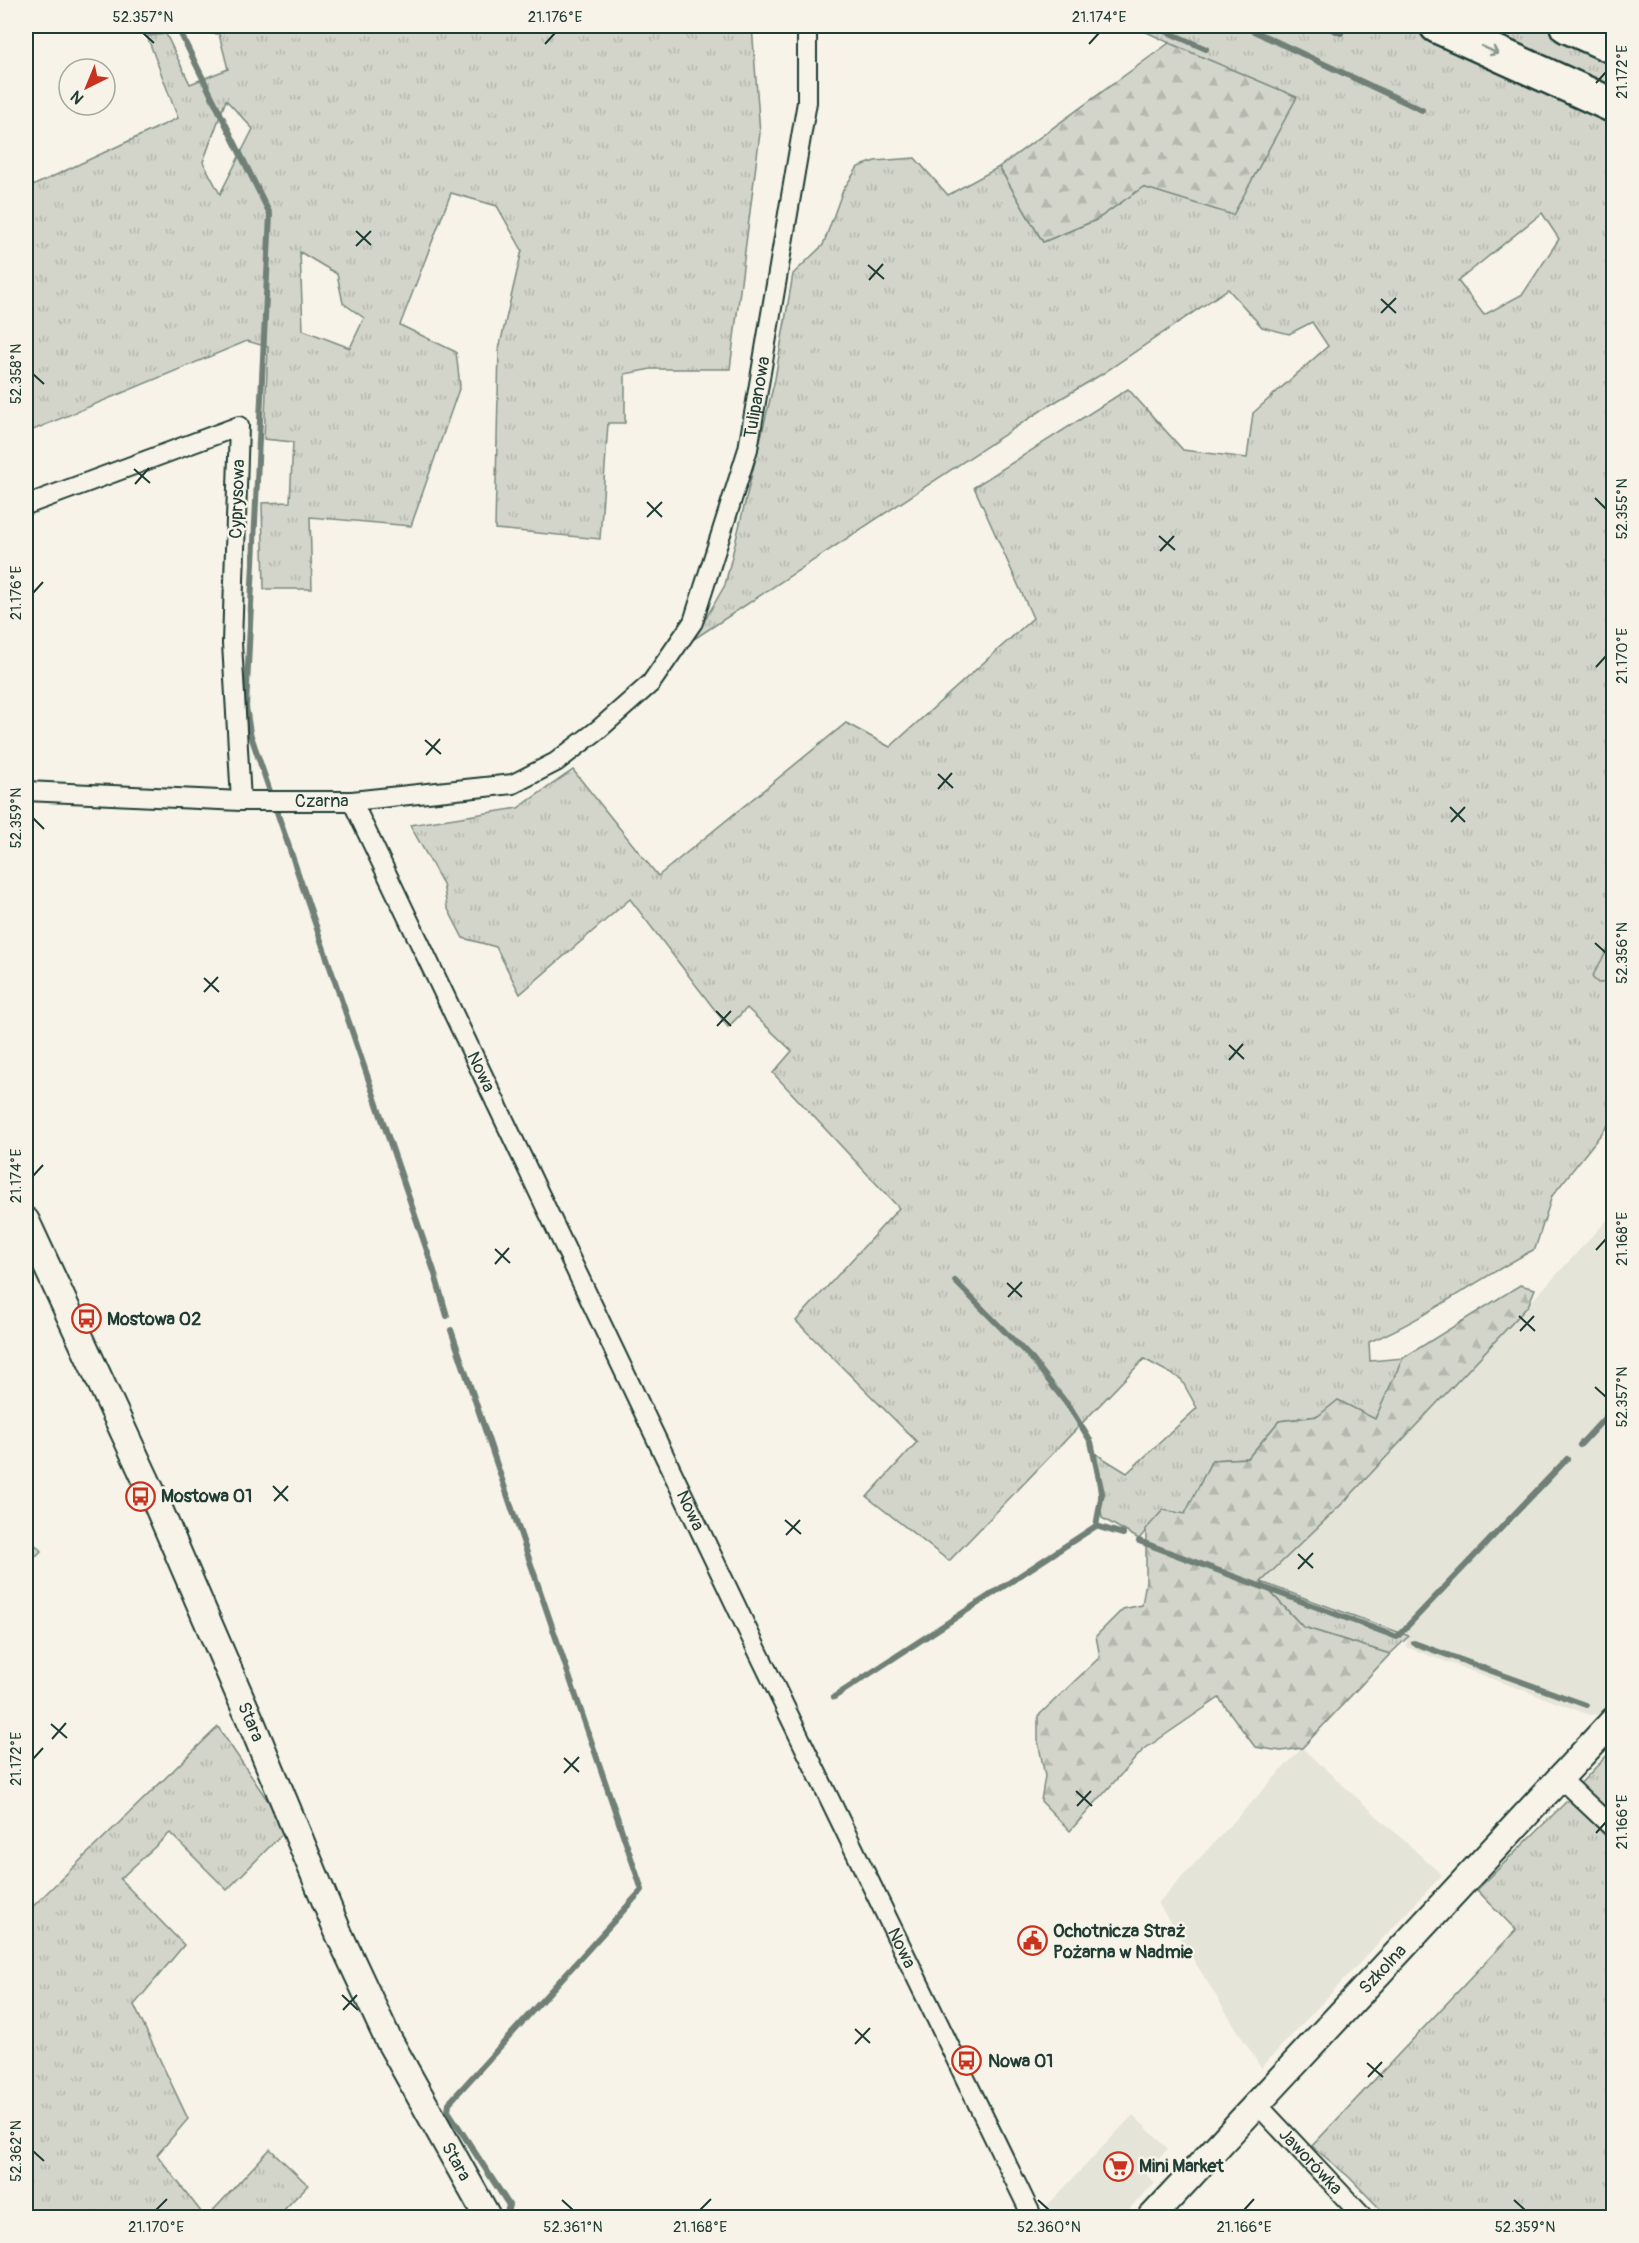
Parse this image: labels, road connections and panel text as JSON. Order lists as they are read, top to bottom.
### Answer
{
  "streets": {
    "street": [
      "Tulipanowa",
      "Cyprysowa",
      "Czarna",
      "Nowa",
      "Stara",
      "Szkolna",
      "Jaworówka"
    ]
  },
  "crossings": [
    ["Tulipanowa", "Czarna"],
    ["Cyprysowa", "Czarna"],
    ["Czarna", "Nowa"],
    ["Szkolna", "Jaworówka"]
  ],
  "places": {
    "bus stop": ["Mostowa 02", "Mostowa 01", "Nowa 01"],
    "public building": ["Ochotnicza Straż Pożarna w Nadmie"],
    "supermarket": ["Mini Market"]
  },
  "north": "bottom left",
  "coordinates": [
    "52.357°N",
    "21.176°E",
    "21.174°E",
    "21.172°E",
    "52.358°N",
    "52.355°N",
    "21.170°E",
    "52.359°N",
    "52.356°N",
    "21.168°E",
    "21.166°E",
    "52.362°N",
    "52.361°N",
    "52.360°N"
  ]
}
